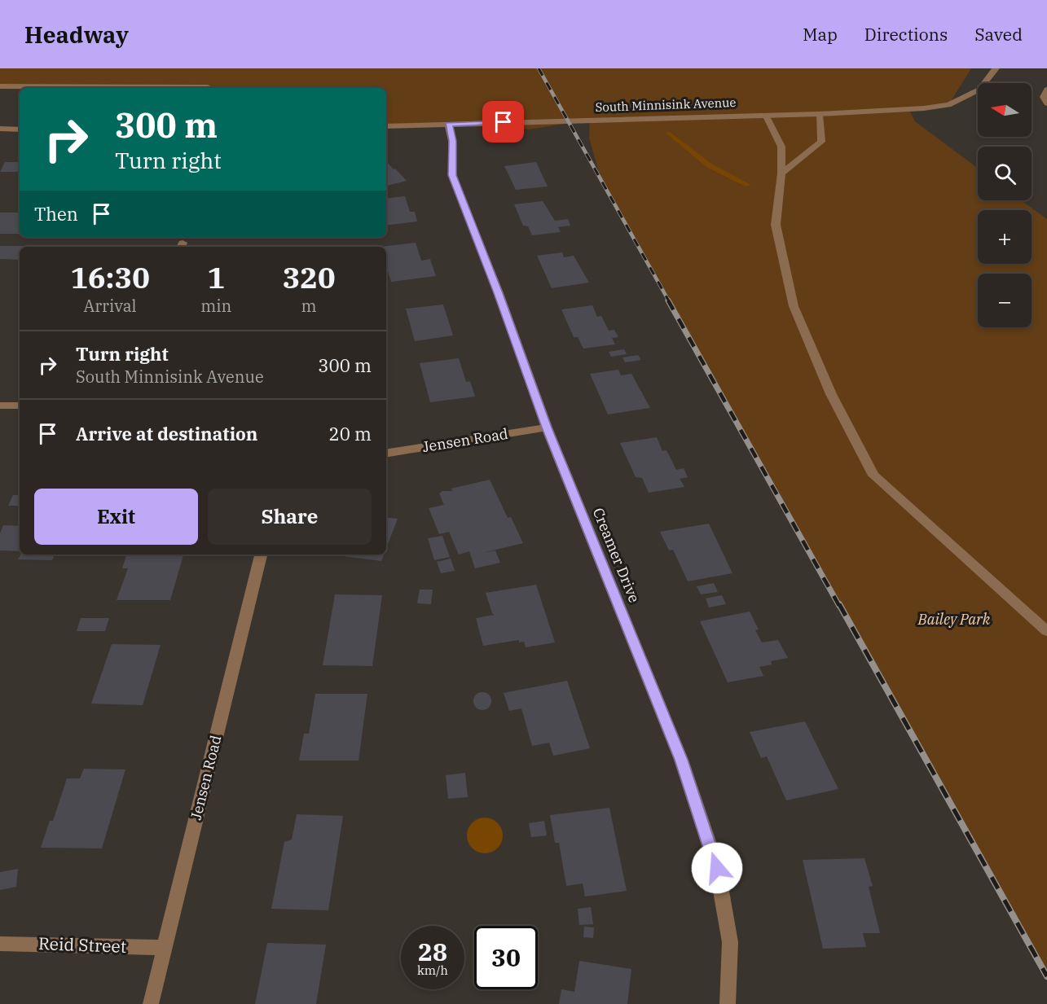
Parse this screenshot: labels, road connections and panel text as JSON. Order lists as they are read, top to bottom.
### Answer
{
  "streets": {
    "street": [
      "South Minnisink Avenue",
      "Jensen Road",
      "Creamer Drive",
      "Reid Street"
    ]
  },
  "crossings": [
    ["South Minnisink Avenue", "Creamer Drive"],
    ["Jensen Road", "Creamer Drive"],
    ["Jensen Road", "Reid Street"]
  ],
  "parks": ["Bailey Park"],
  "north": "left",
  "page": {
    "header": "Headway",
    "nav": ["Map", "Directions", "Saved"],
    "map_buttons": ["+", "−"],
    "turn": ["300 m", "Turn right"],
    "then": "Then",
    "eta": [
      "16:30",
      "Arrival",
      "1",
      "min",
      "320",
      "m"
    ],
    "list": [
      {
        "name": "Turn right",
        "note": "South Minnisink Avenue",
        "value": "300 m"
      },
      {
        "name": "Arrive at destination",
        "value": "20 m"
      }
    ],
    "buttons": ["Exit", "Share"],
    "speed": "28 km/h",
    "limit": "30"
  }
}
